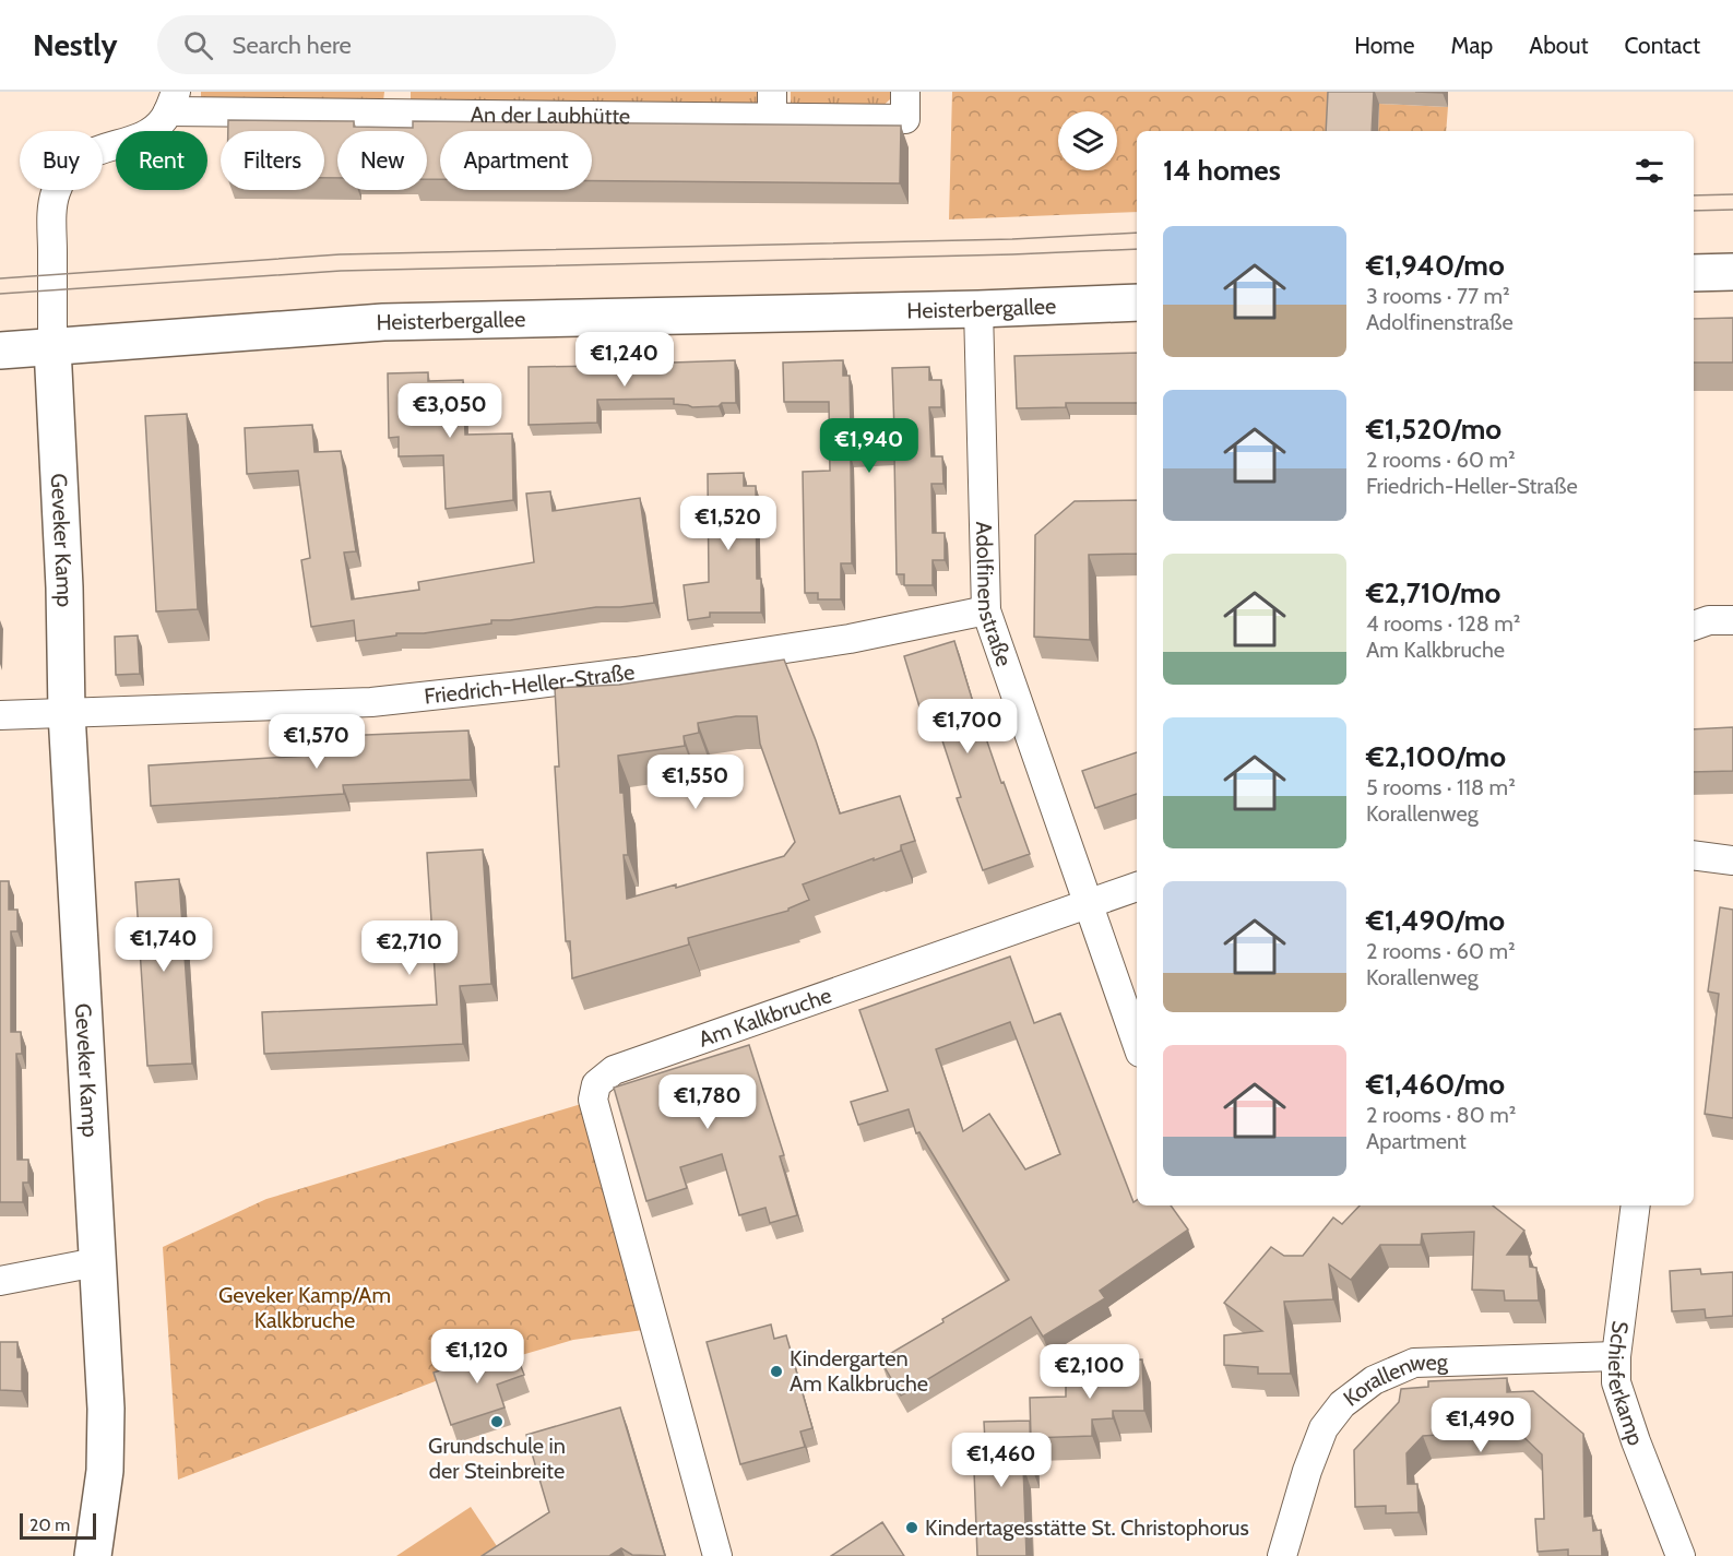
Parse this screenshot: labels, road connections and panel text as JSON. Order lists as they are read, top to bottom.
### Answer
{
  "streets": {
    "street": [
      "An der Laubhütte",
      "Heisterbergallee",
      "Geveker Kamp",
      "Adolfinenstraße",
      "Friedrich-Heller-Straße",
      "Am Kalkbruche",
      "Schieferkamp",
      "Korallenweg"
    ]
  },
  "crossings": [
    ["Heisterbergallee", "Geveker Kamp"],
    ["Heisterbergallee", "Adolfinenstraße"],
    ["Geveker Kamp", "Friedrich-Heller-Straße"],
    ["Adolfinenstraße", "Friedrich-Heller-Straße"],
    ["Adolfinenstraße", "Am Kalkbruche"],
    ["Schieferkamp", "Korallenweg"]
  ],
  "parks": ["Geveker Kamp/Am Kalkbruche"],
  "places": ["Kindergarten Am Kalkbruche", "Grundschule in der Steinbreite", "Kindertagesstätte St. Christophorus"],
  "scale_bar": "20 m",
  "page": {
    "header": "Nestly",
    "search": "Search here",
    "nav": [
      "Home",
      "Map",
      "About",
      "Contact"
    ],
    "chip": [
      "Buy",
      "Rent",
      "Filters",
      "New",
      "Apartment"
    ],
    "heading": "14 homes",
    "list": [
      {
        "name": "€1,940/mo",
        "note": "3 rooms · 77 m² · Adolfinenstraße"
      },
      {
        "name": "€1,520/mo",
        "note": "2 rooms · 60 m² · Friedrich-Heller-Straße"
      },
      {
        "name": "€2,710/mo",
        "note": "4 rooms · 128 m² · Am Kalkbruche"
      },
      {
        "name": "€2,100/mo",
        "note": "5 rooms · 118 m² · Korallenweg"
      },
      {
        "name": "€1,490/mo",
        "note": "2 rooms · 60 m² · Korallenweg"
      },
      {
        "name": "€1,460/mo",
        "note": "2 rooms · 80 m² · Apartment"
      }
    ],
    "price": [
      "€1,240",
      "€3,050",
      "€1,940",
      "€1,520",
      "€1,700",
      "€1,570",
      "€1,550",
      "€1,740",
      "€2,710",
      "€1,780",
      "€1,120",
      "€2,100",
      "€1,490",
      "€1,460"
    ],
    "scale": "20 m"
  }
}
